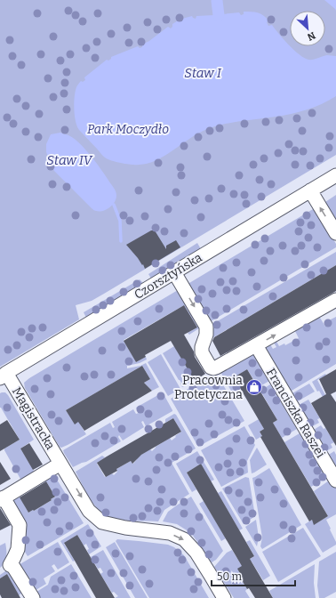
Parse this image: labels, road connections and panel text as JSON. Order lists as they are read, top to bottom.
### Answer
{
  "streets": {
    "street": ["Czorsztyńska", "Franciszka Raszei", "Magistracka"]
  },
  "crossings": [
    ["Czorsztyńska", "Magistracka"]
  ],
  "one_way": ["Magistracka"],
  "water": ["Staw I", "Staw IV"],
  "parks": ["Park Moczydło"],
  "places": {
    "shop": ["Pracownia Protetyczna"]
  },
  "scale_bar": "50 m",
  "north": "bottom right"
}
